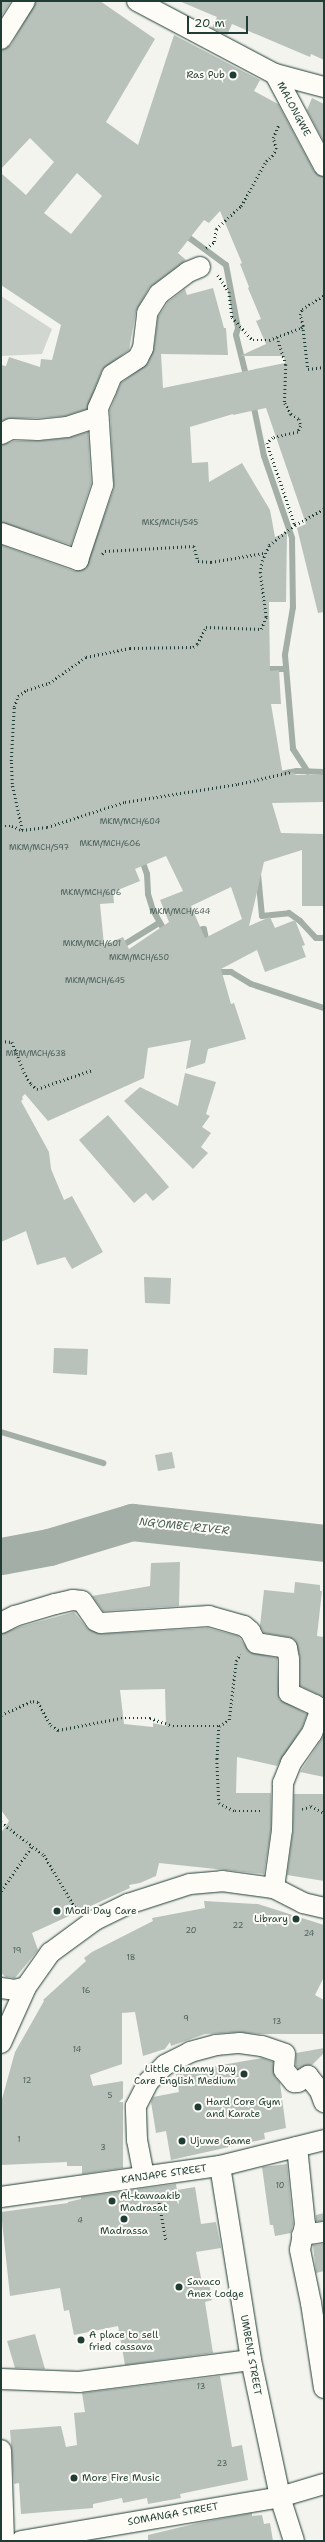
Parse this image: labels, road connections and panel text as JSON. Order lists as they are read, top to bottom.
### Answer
{
  "streets": {
    "street": [
      "MALONGWE",
      "KANJAPE STREET",
      "UMBENI STREET",
      "SOMANGA STREET"
    ]
  },
  "crossings": [
    ["KANJAPE STREET", "UMBENI STREET"],
    ["UMBENI STREET", "SOMANGA STREET"]
  ],
  "water": ["NG'OMBE RIVER"],
  "places": [
    "Ras Pub",
    "Modi Day Care",
    "Library",
    "Little Chammy Day Care English Medium",
    "Hard Core Gym and Karate",
    "Ujuwe Game",
    "Al-kawaakib Madrasat",
    "Madrassa",
    "Savaco Anex Lodge",
    "A place to sell fried cassava",
    "More Fire Music"
  ],
  "house_numbers": [
    "MKS/MCH/545",
    "MKM/MCH/604",
    "MKM/MCH/6O6",
    "MKM/MCH/597",
    "MKM/MCH/606",
    "MKM/MCH/644",
    "MKM/MCH/601",
    "MKM/MCH/650",
    "MKM/MCH/645",
    "MKM/MCH/638",
    "22",
    "20",
    "24",
    "19",
    "18",
    "16",
    "9",
    "13",
    "14",
    "12",
    "5",
    "1",
    "3",
    "10",
    "4",
    "13",
    "23"
  ],
  "scale_bar": "20 m"
}
